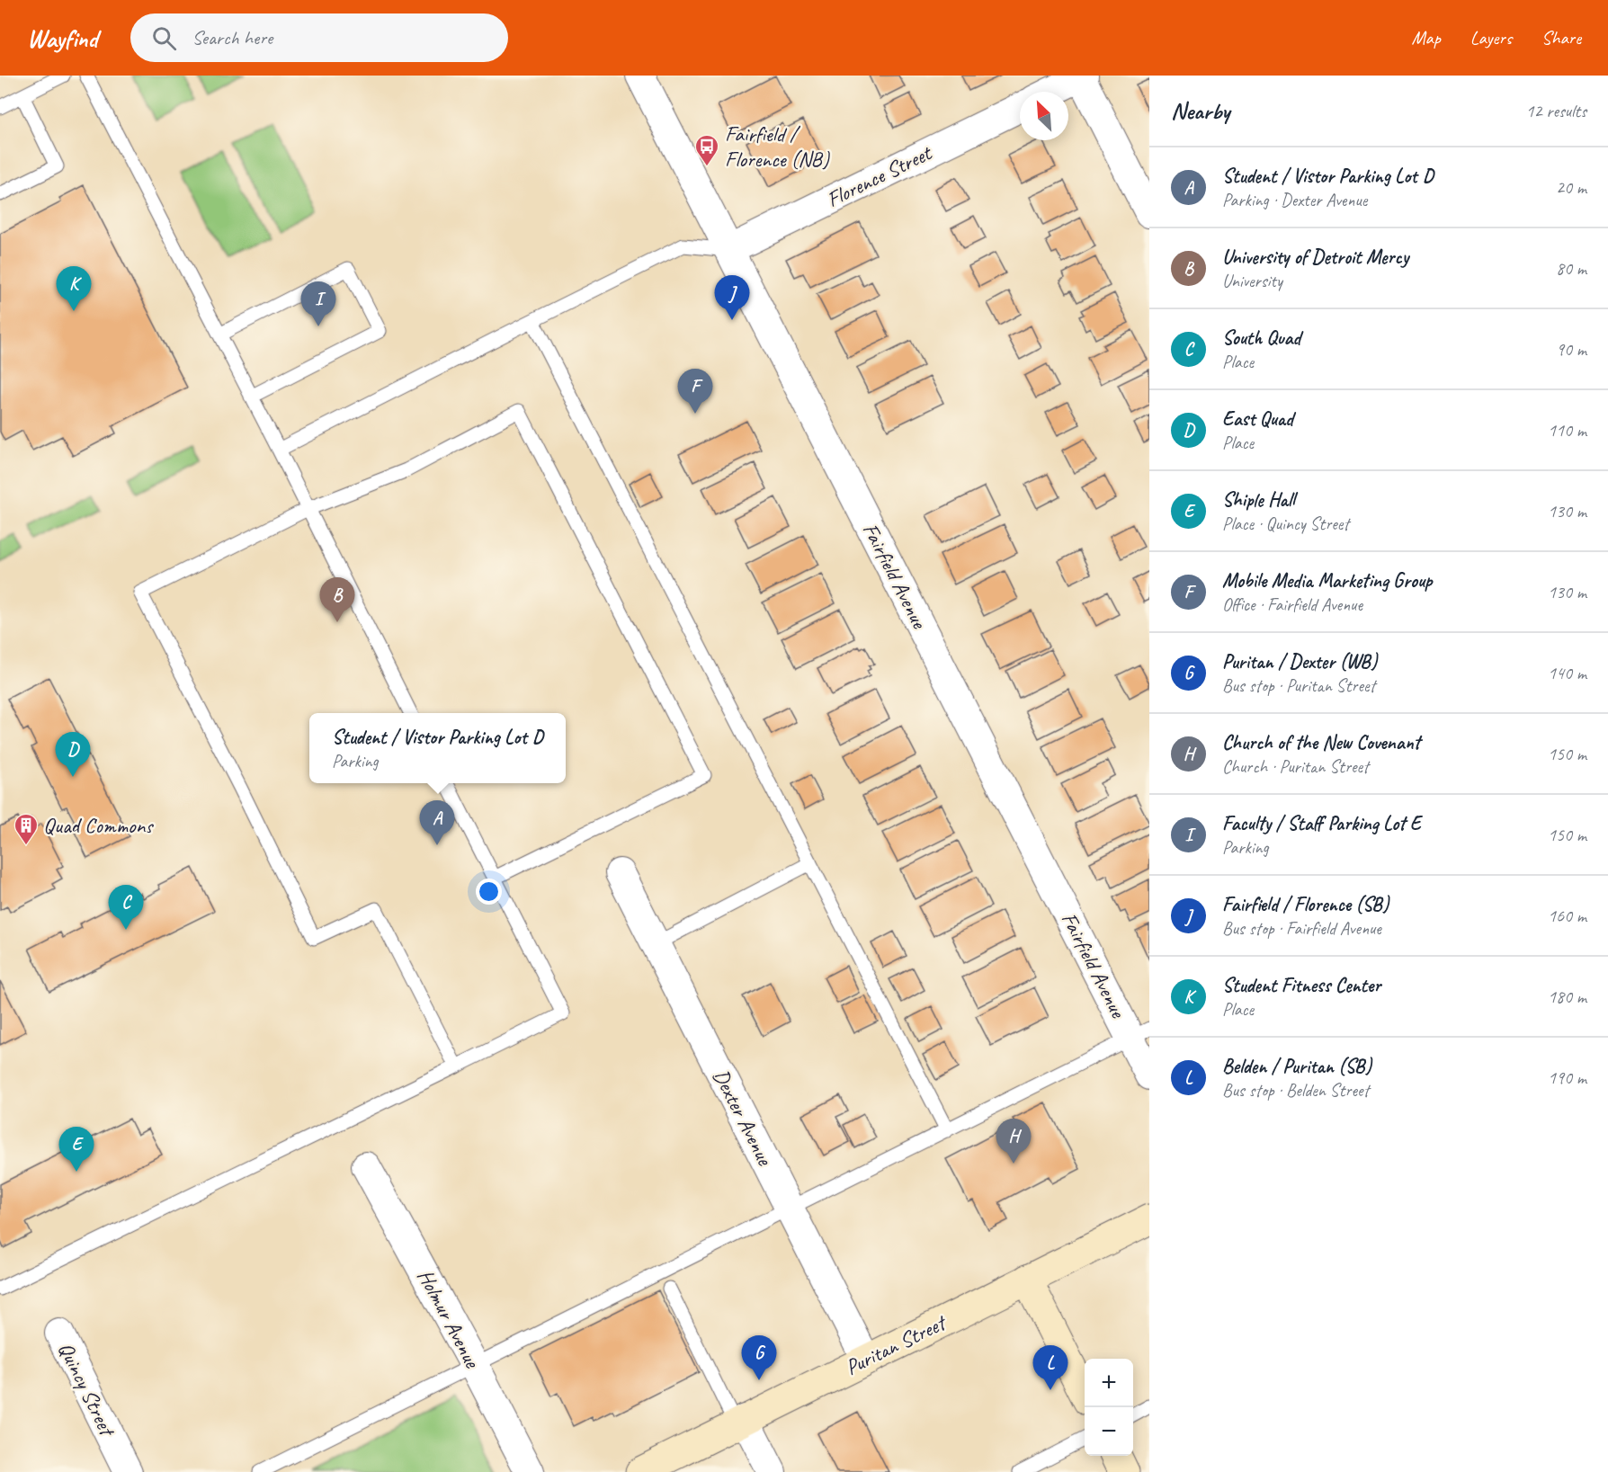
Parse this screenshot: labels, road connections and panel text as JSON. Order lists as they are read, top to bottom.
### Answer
{
  "streets": {
    "street": [
      "Florence Street",
      "Fairfield Avenue",
      "Dexter Avenue",
      "Holmur Avenue",
      "Puritan Street",
      "Quincy Street"
    ]
  },
  "crossings": [
    ["Florence Street", "Fairfield Avenue"],
    ["Dexter Avenue", "Puritan Street"]
  ],
  "places": {
    "bus stop": ["Fairfield / Florence (NB)"],
    "building": ["Quad Commons"]
  },
  "north": "top left",
  "page": {
    "header": "Wayfind",
    "search": "Search here",
    "nav": ["Map", "Layers", "Share"],
    "heading": ["Nearby", "12 results"],
    "list": [
      {
        "mark": "A",
        "name": "Student / Vistor Parking Lot D",
        "note": "Parking · Dexter Avenue",
        "value": "20 m"
      },
      {
        "mark": "B",
        "name": "University of Detroit Mercy",
        "note": "University",
        "value": "80 m"
      },
      {
        "mark": "C",
        "name": "South Quad",
        "note": "Place",
        "value": "90 m"
      },
      {
        "mark": "D",
        "name": "East Quad",
        "note": "Place",
        "value": "110 m"
      },
      {
        "mark": "E",
        "name": "Shiple Hall",
        "note": "Place · Quincy Street",
        "value": "130 m"
      },
      {
        "mark": "F",
        "name": "Mobile Media Marketing Group",
        "note": "Office · Fairfield Avenue",
        "value": "130 m"
      },
      {
        "mark": "G",
        "name": "Puritan / Dexter (WB)",
        "note": "Bus stop · Puritan Street",
        "value": "140 m"
      },
      {
        "mark": "H",
        "name": "Church of the New Covenant",
        "note": "Church · Puritan Street",
        "value": "150 m"
      },
      {
        "mark": "I",
        "name": "Faculty / Staff Parking Lot E",
        "note": "Parking",
        "value": "150 m"
      },
      {
        "mark": "J",
        "name": "Fairfield / Florence (SB)",
        "note": "Bus stop · Fairfield Avenue",
        "value": "160 m"
      },
      {
        "mark": "K",
        "name": "Student Fitness Center",
        "note": "Place",
        "value": "180 m"
      },
      {
        "mark": "L",
        "name": "Belden / Puritan (SB)",
        "note": "Bus stop · Belden Street",
        "value": "190 m"
      }
    ],
    "pins": [
      "K",
      "J",
      "I",
      "F",
      "B",
      "D",
      "A",
      "C",
      "H",
      "E",
      "G",
      "L"
    ],
    "popup": ["Student / Vistor Parking Lot D", "Parking"],
    "map_buttons": ["+", "−"]
  }
}
